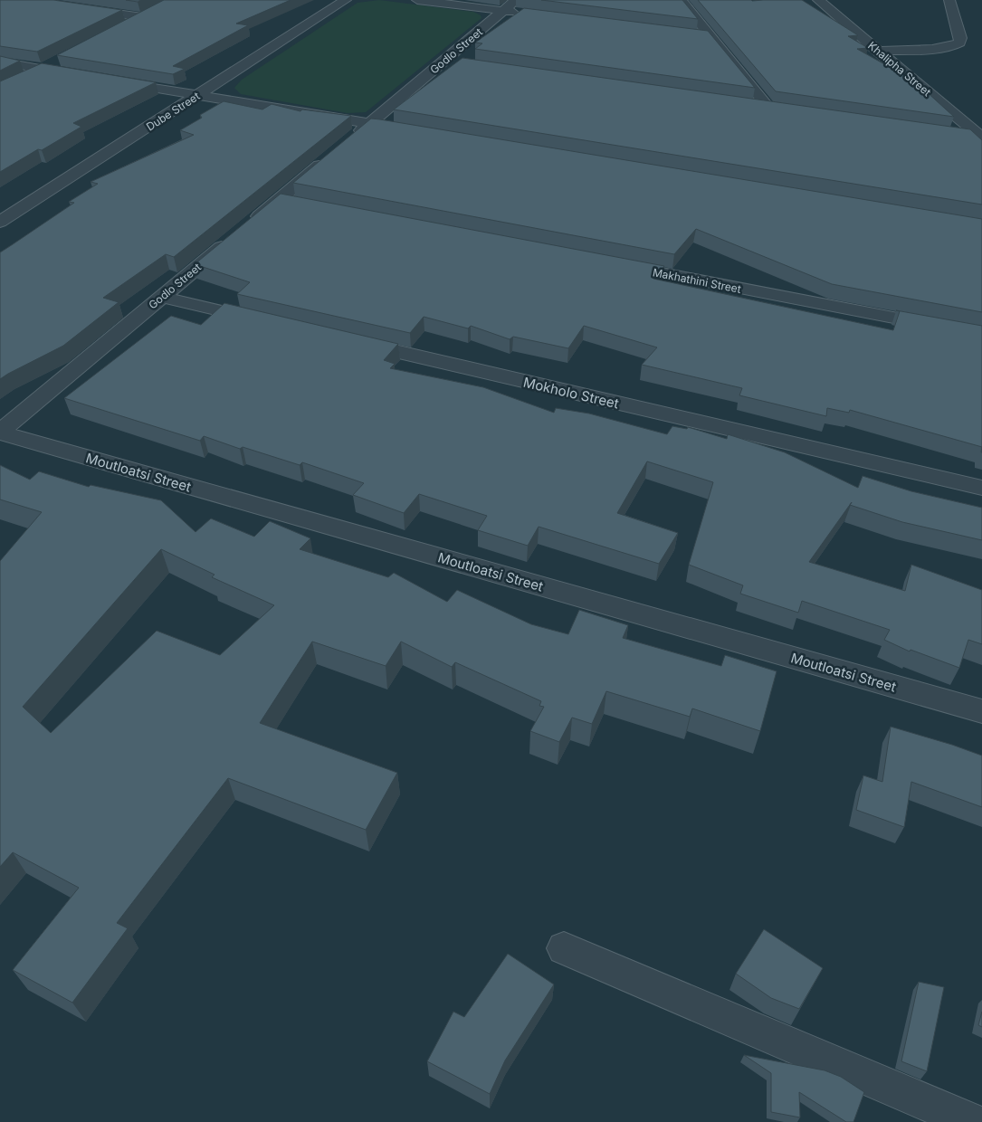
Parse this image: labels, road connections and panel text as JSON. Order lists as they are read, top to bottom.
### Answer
{
  "streets": {
    "street": [
      "Godlo Street",
      "Khalipha Street",
      "Dube Street",
      "Makhathini Street",
      "Mokholo Street",
      "Moutloatsi Street"
    ]
  },
  "crossings": [
    ["Godlo Street", "Moutloatsi Street"]
  ]
}
